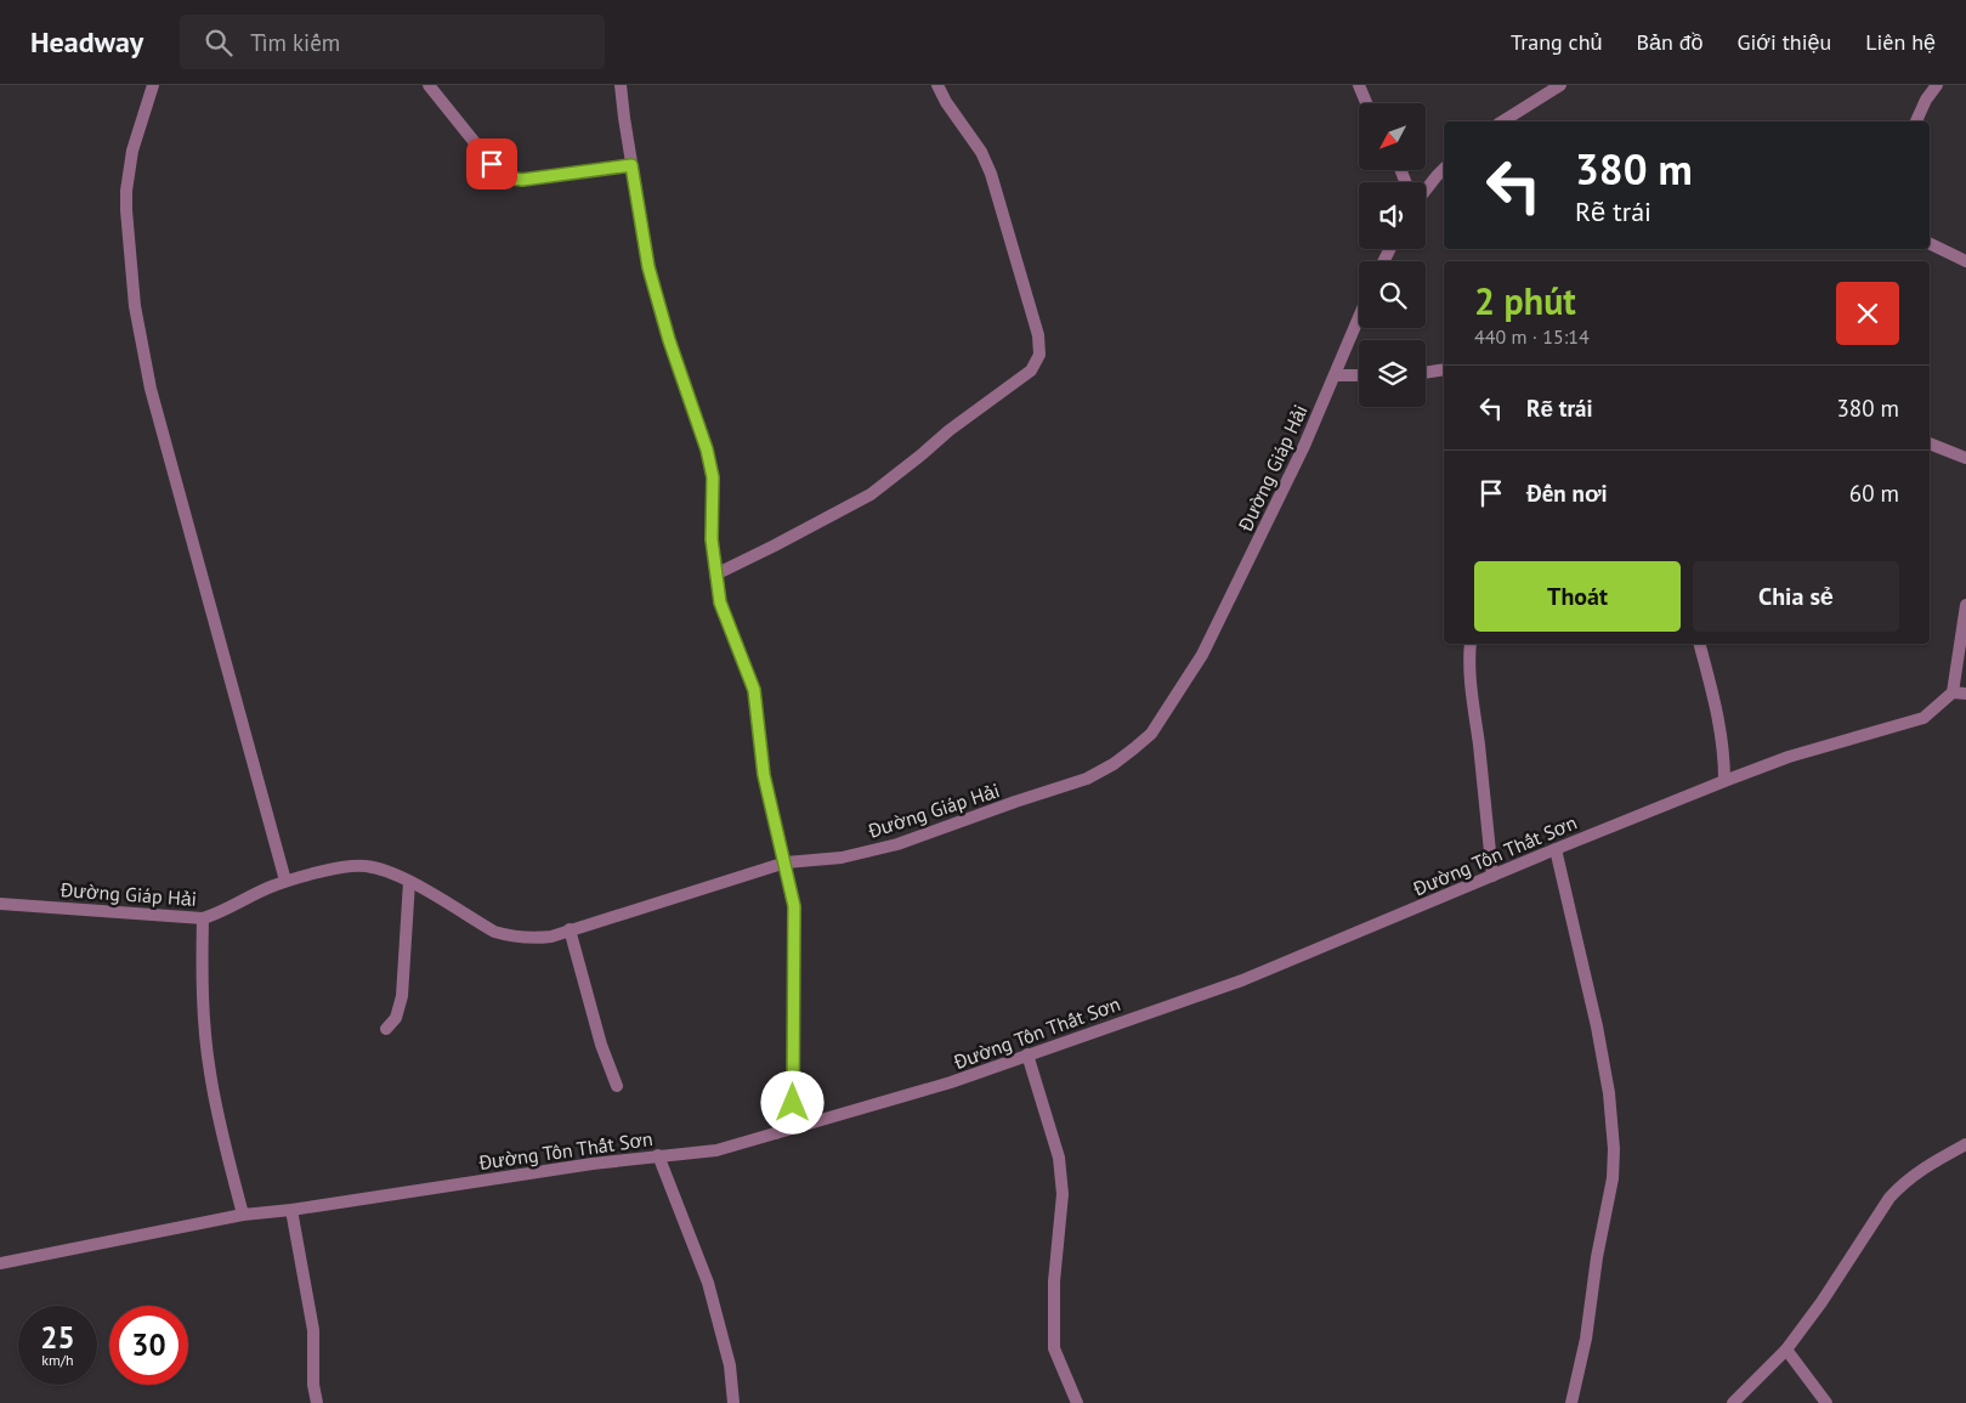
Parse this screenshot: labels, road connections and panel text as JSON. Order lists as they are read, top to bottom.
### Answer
{
  "streets": {
    "street": ["Đường Giáp Hải", "Đường Tôn Thất Sơn"]
  },
  "north": "bottom left",
  "page": {
    "header": "Headway",
    "search": "Tìm kiếm",
    "nav": [
      "Trang chủ",
      "Bản đồ",
      "Giới thiệu",
      "Liên hệ"
    ],
    "turn": ["380 m", "Rẽ trái"],
    "heading": ["2 phút", "440 m · 15:14"],
    "list": [
      {
        "name": "Rẽ trái",
        "value": "380 m"
      },
      {
        "name": "Đến nơi",
        "value": "60 m"
      }
    ],
    "buttons": ["Thoát", "Chia sẻ"],
    "speed": "25 km/h",
    "limit": "30"
  }
}
